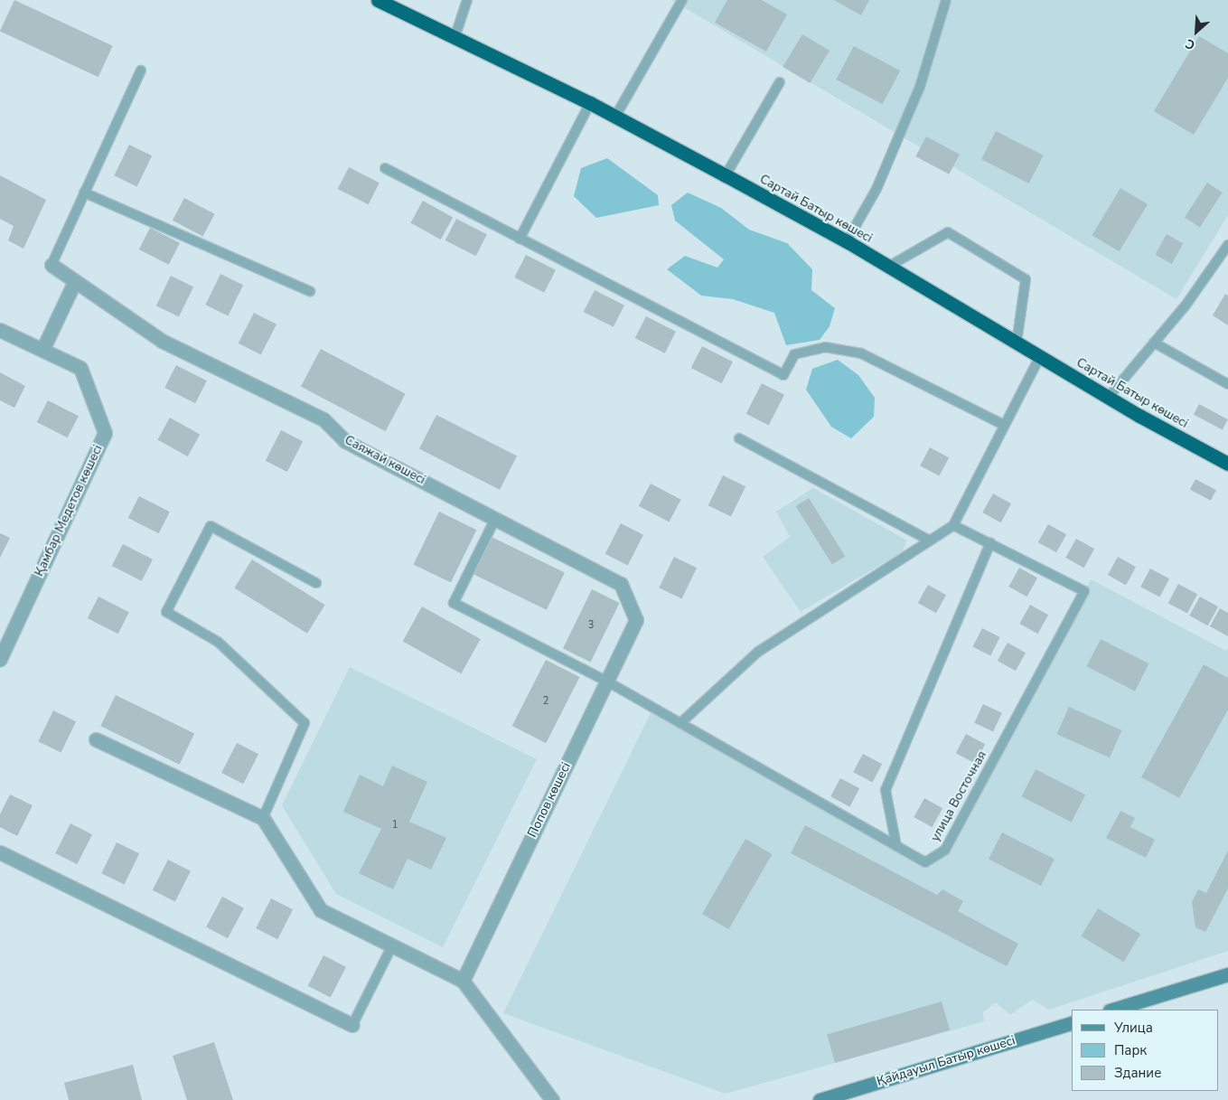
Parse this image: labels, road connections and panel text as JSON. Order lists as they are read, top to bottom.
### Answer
{
  "streets": {
    "highway": ["Сартай Батыр көшесі"],
    "street": [
      "Саяжай көшесі",
      "Қамбар Медетов көшесі",
      "Попов көшесі",
      "Қайдауыл Батыр көшесі"
    ],
    "lane": ["улица Восточная"]
  },
  "crossings": [
    ["Саяжай көшесі", "улица Восточная"],
    ["Саяжай көшесі", "Попов көшесі"],
    ["улица Восточная", "Попов көшесі"]
  ],
  "house_numbers": ["3", "2", "1"],
  "legend": ["Улица", "Парк", "Здание"],
  "north": "bottom left"
}
